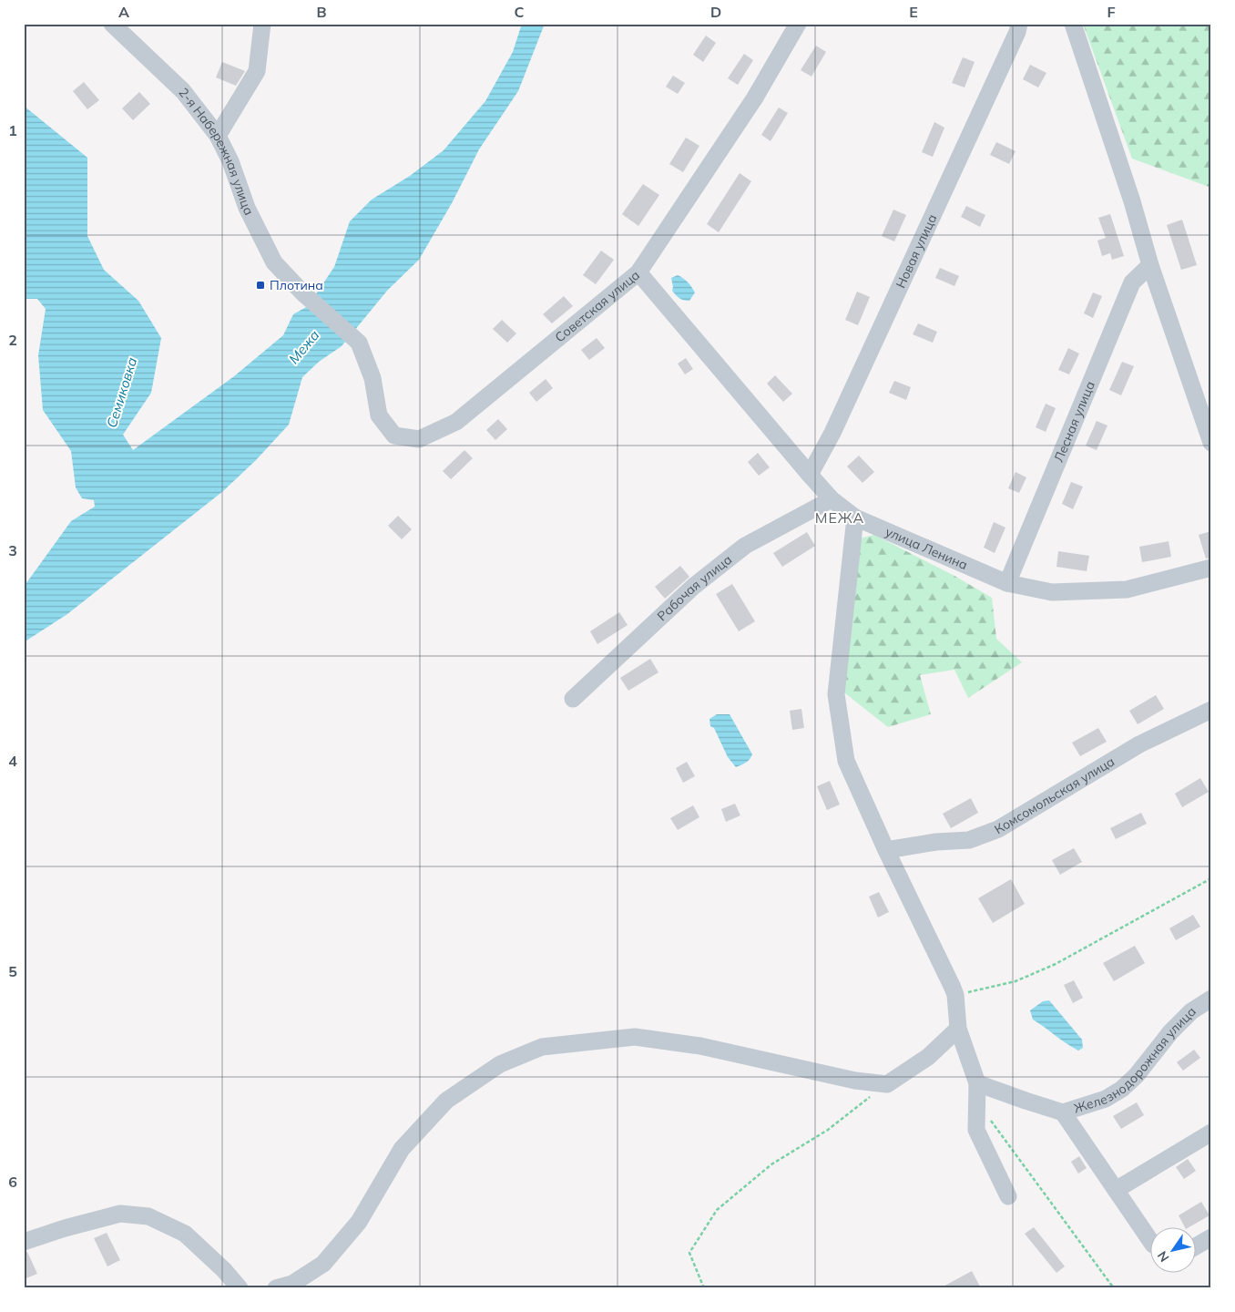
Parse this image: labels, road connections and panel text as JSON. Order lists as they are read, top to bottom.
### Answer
{
  "streets": {
    "street": [
      "2-я Набережная улица",
      "Новая улица",
      "Советская улица",
      "Лесная улица",
      "улица Ленина",
      "Рабочая улица",
      "Комсомольская улица",
      "Железнодорожная улица"
    ]
  },
  "crossings": [
    ["2-я Набережная улица", "Советская улица"],
    ["Новая улица", "улица Ленина"],
    ["Советская улица", "улица Ленина"],
    ["Лесная улица", "улица Ленина"],
    ["улица Ленина", "Рабочая улица"]
  ],
  "districts": ["МЕЖА"],
  "water": ["Межа", "Семиковка"],
  "places": {
    "transit": ["Плотина"]
  },
  "north": "bottom left",
  "grid": {
    "columns": [
      "A",
      "B",
      "C",
      "D",
      "E",
      "F"
    ],
    "rows": [
      "1",
      "2",
      "3",
      "4",
      "5",
      "6"
    ]
  }
}
